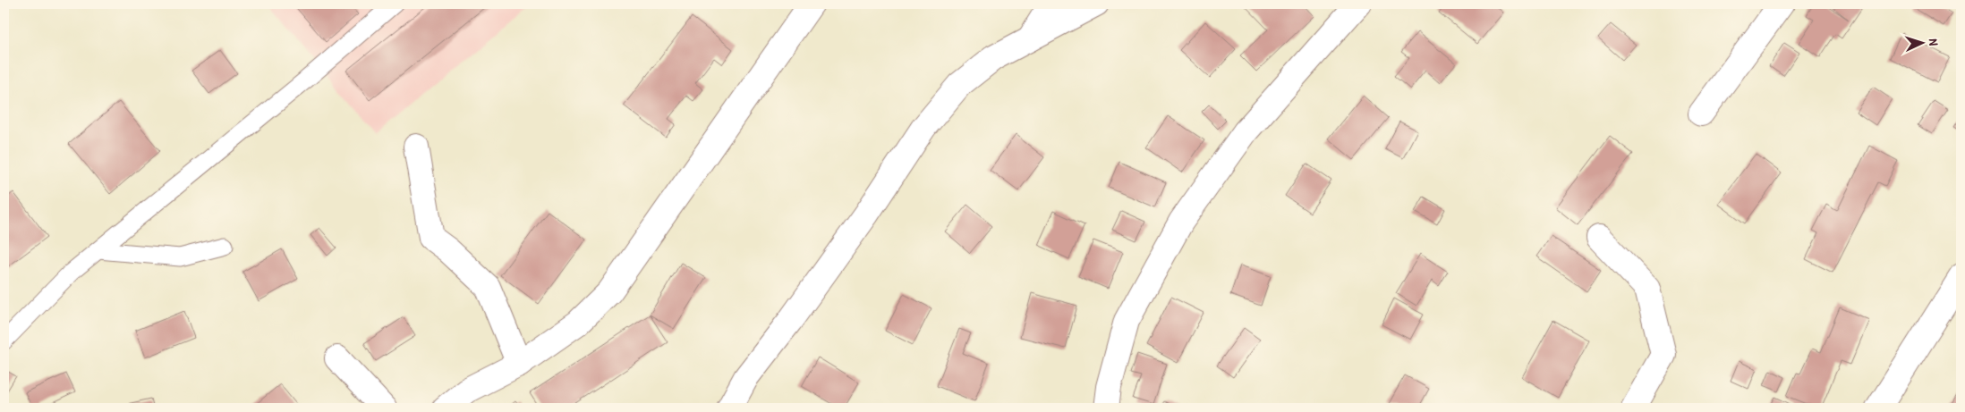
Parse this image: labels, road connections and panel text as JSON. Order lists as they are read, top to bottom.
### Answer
{
  "north": "right"
}
